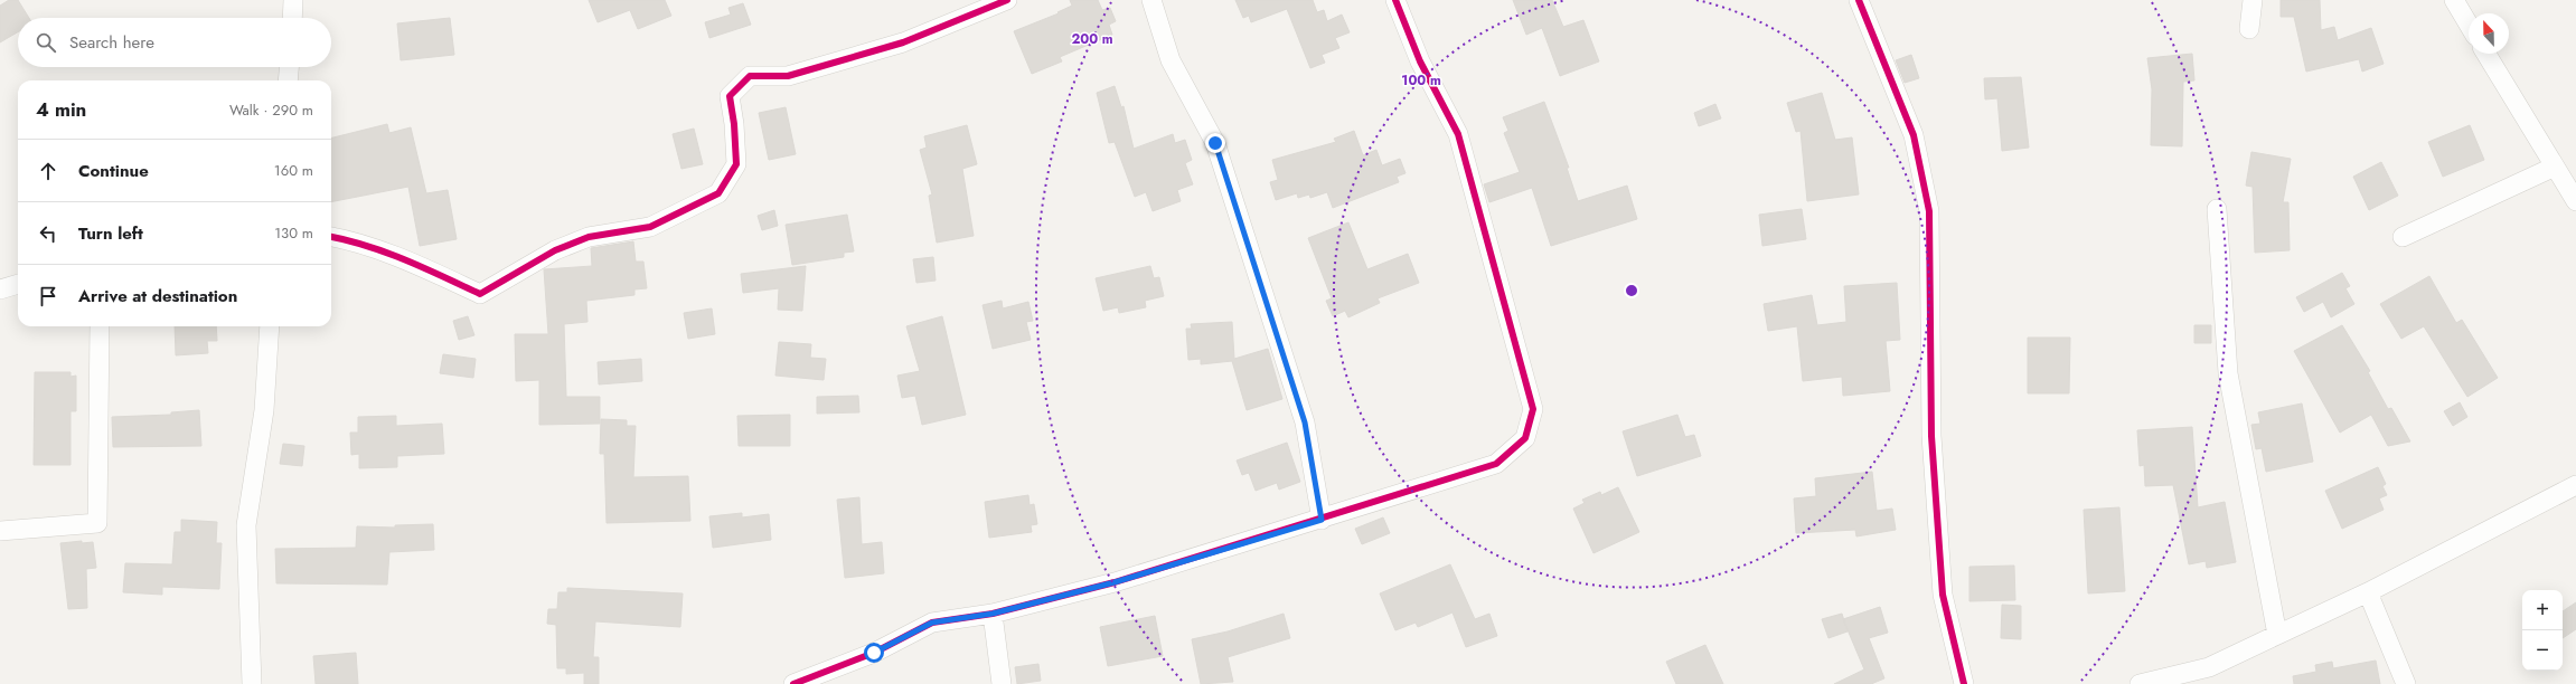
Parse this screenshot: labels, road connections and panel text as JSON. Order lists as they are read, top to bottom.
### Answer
{
  "north": "top",
  "page": {
    "search": "Search here",
    "heading": ["4 min", "Walk · 290 m"],
    "list": [
      ["Continue", "160 m"],
      ["Turn left", "130 m"],
      "Arrive at destination"
    ],
    "map_buttons": ["+", "−"]
  },
  "rings": ["200 m", "100 m"]
}
